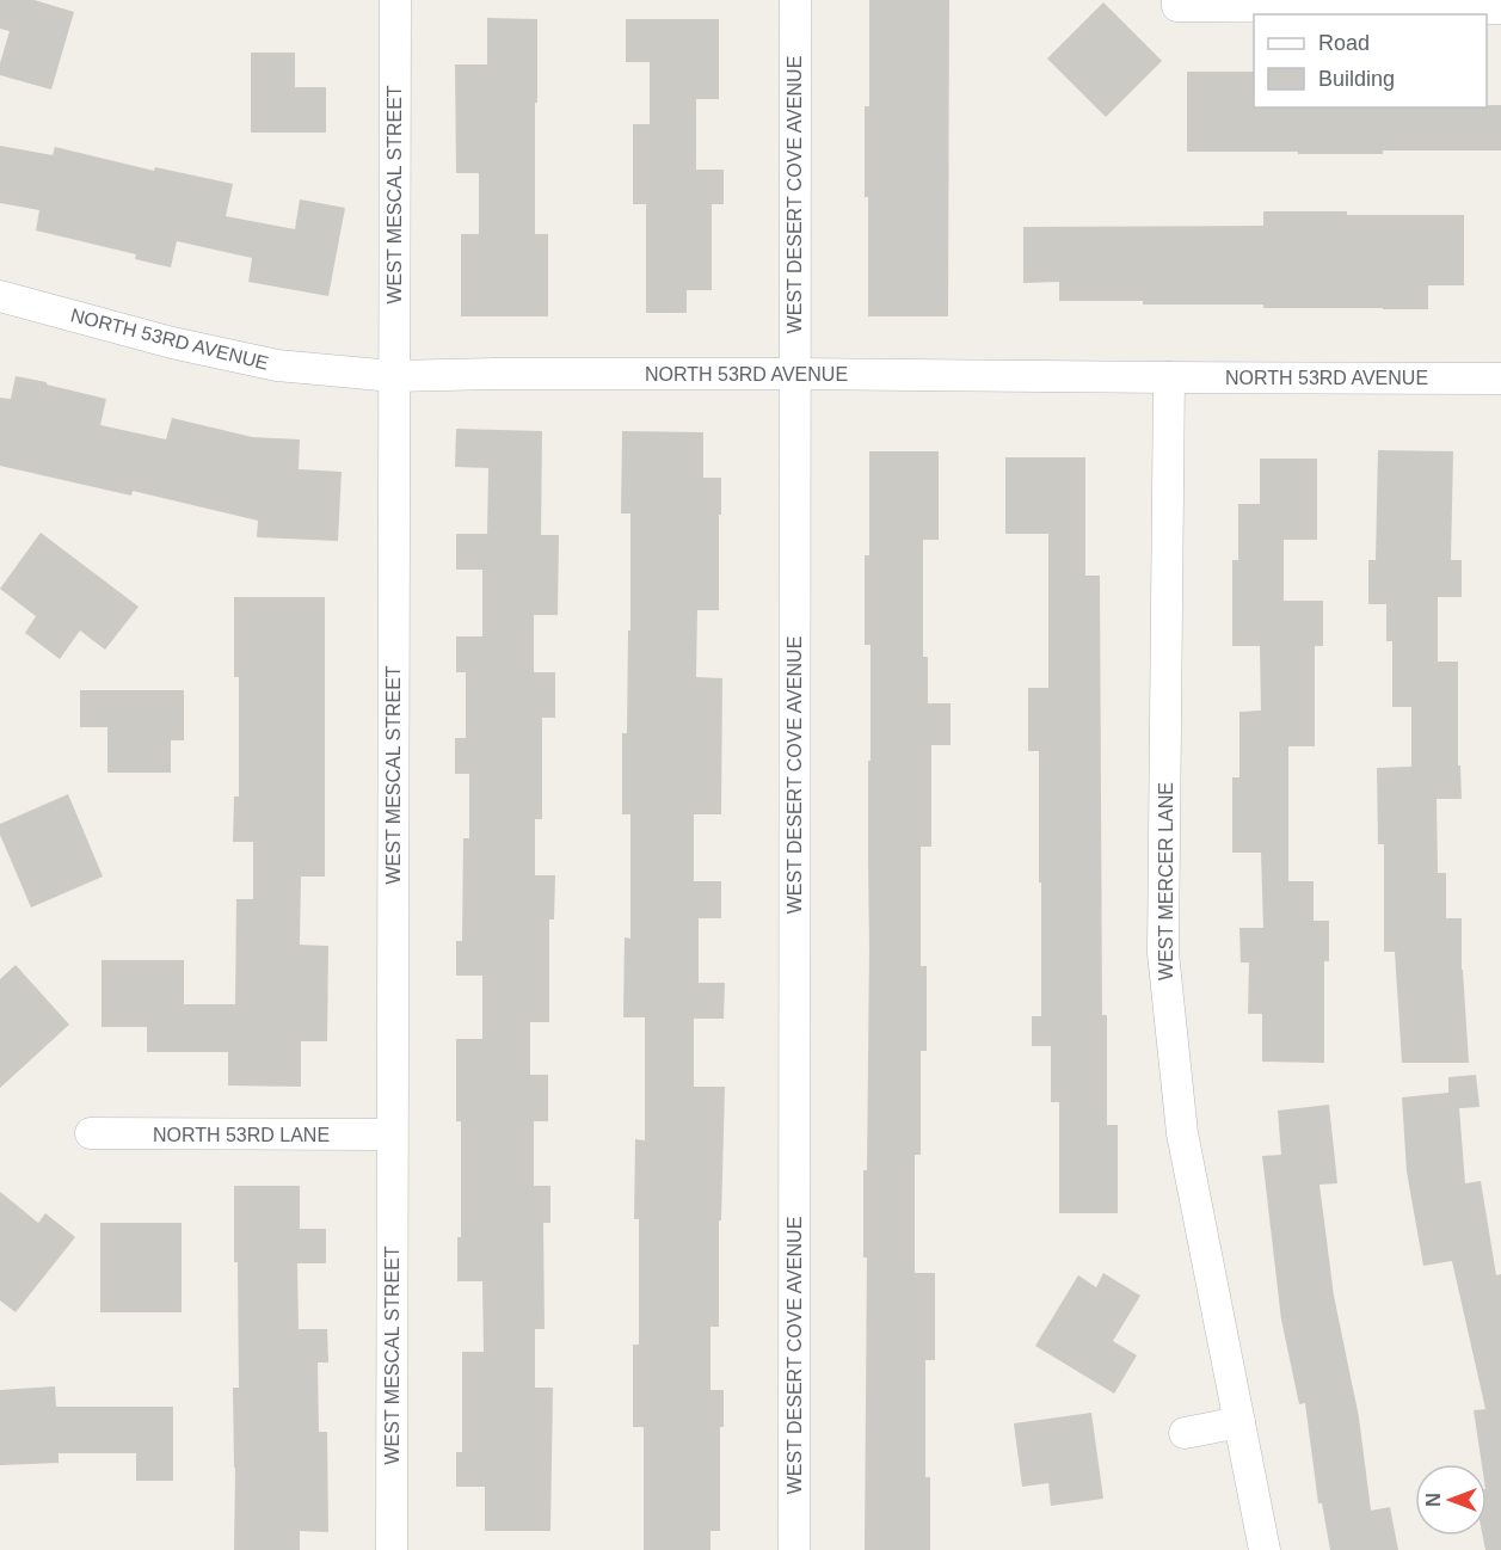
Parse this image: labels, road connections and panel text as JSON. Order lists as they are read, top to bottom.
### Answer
{
  "streets": {
    "street": [
      "WEST MESCAL STREET",
      "WEST DESERT COVE AVENUE",
      "NORTH 53RD AVENUE",
      "WEST MERCER LANE",
      "NORTH 53RD LANE"
    ]
  },
  "crossings": [
    ["WEST MESCAL STREET", "NORTH 53RD AVENUE"],
    ["WEST MESCAL STREET", "NORTH 53RD LANE"],
    ["WEST DESERT COVE AVENUE", "NORTH 53RD AVENUE"],
    ["NORTH 53RD AVENUE", "WEST MERCER LANE"]
  ],
  "legend": ["Road", "Building"],
  "north": "left"
}
